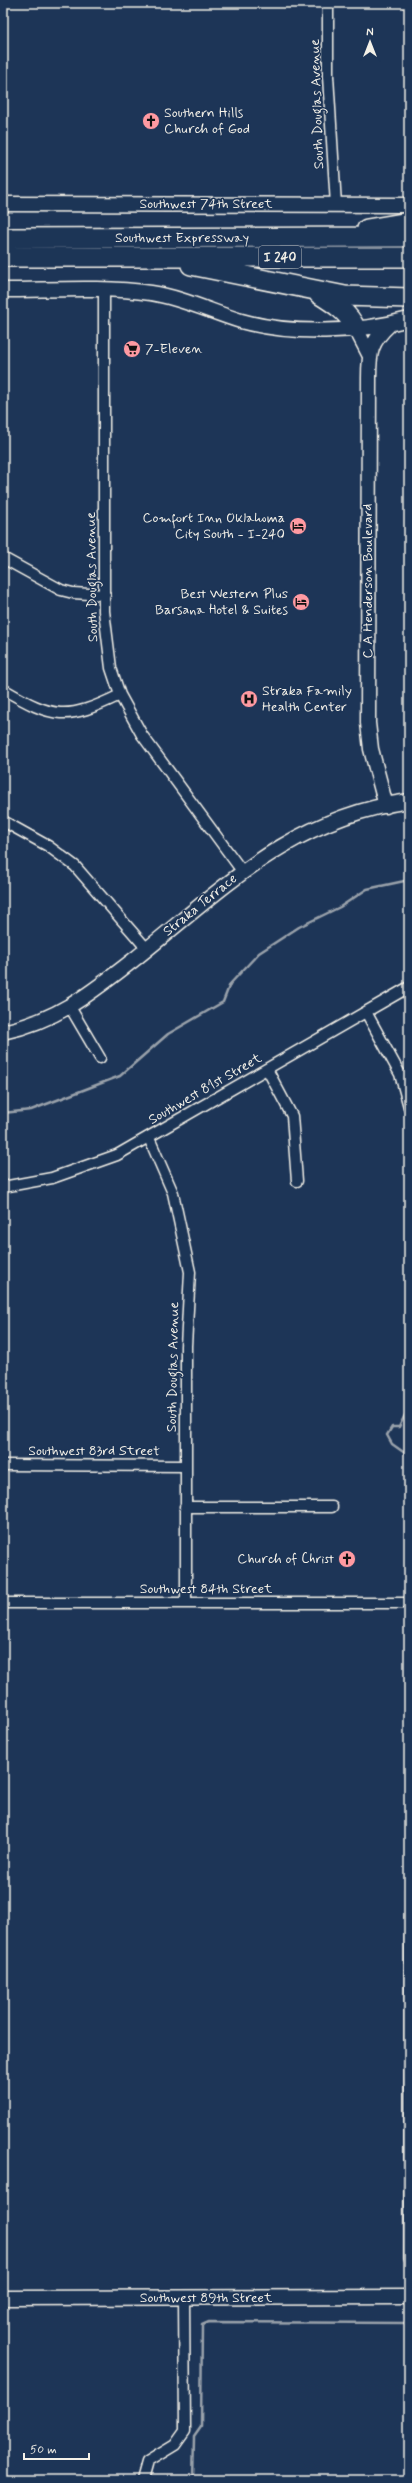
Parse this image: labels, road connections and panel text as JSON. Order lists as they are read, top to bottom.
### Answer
{
  "streets": {
    "highway": ["Southwest Expressway", "I 240"],
    "main road": [
      "Southwest 74th Street",
      "C A Henderson Boulevard",
      "Straka Terrace",
      "Southwest 89th Street"
    ],
    "street": [
      "South Douglas Avenue",
      "Southwest 81st Street",
      "Southwest 83rd Street",
      "Southwest 84th Street"
    ]
  },
  "crossings": [
    ["South Douglas Avenue", "Southwest 74th Street"],
    ["South Douglas Avenue", "Straka Terrace"],
    ["South Douglas Avenue", "Southwest 81st Street"],
    ["South Douglas Avenue", "Southwest 83rd Street"],
    ["South Douglas Avenue", "Southwest 84th Street"],
    ["C A Henderson Boulevard", "Straka Terrace"]
  ],
  "places": {
    "church": ["Southern Hills Church of God", "Church of Christ"],
    "supermarket": ["7-Eleven"],
    "hotel": ["Comfort Inn Oklahoma City South - I-240", "Best Western Plus Barsana Hotel & Suites"],
    "hospital": ["Straka Family Health Center"]
  },
  "scale_bar": "50 m",
  "north": "top"
}
